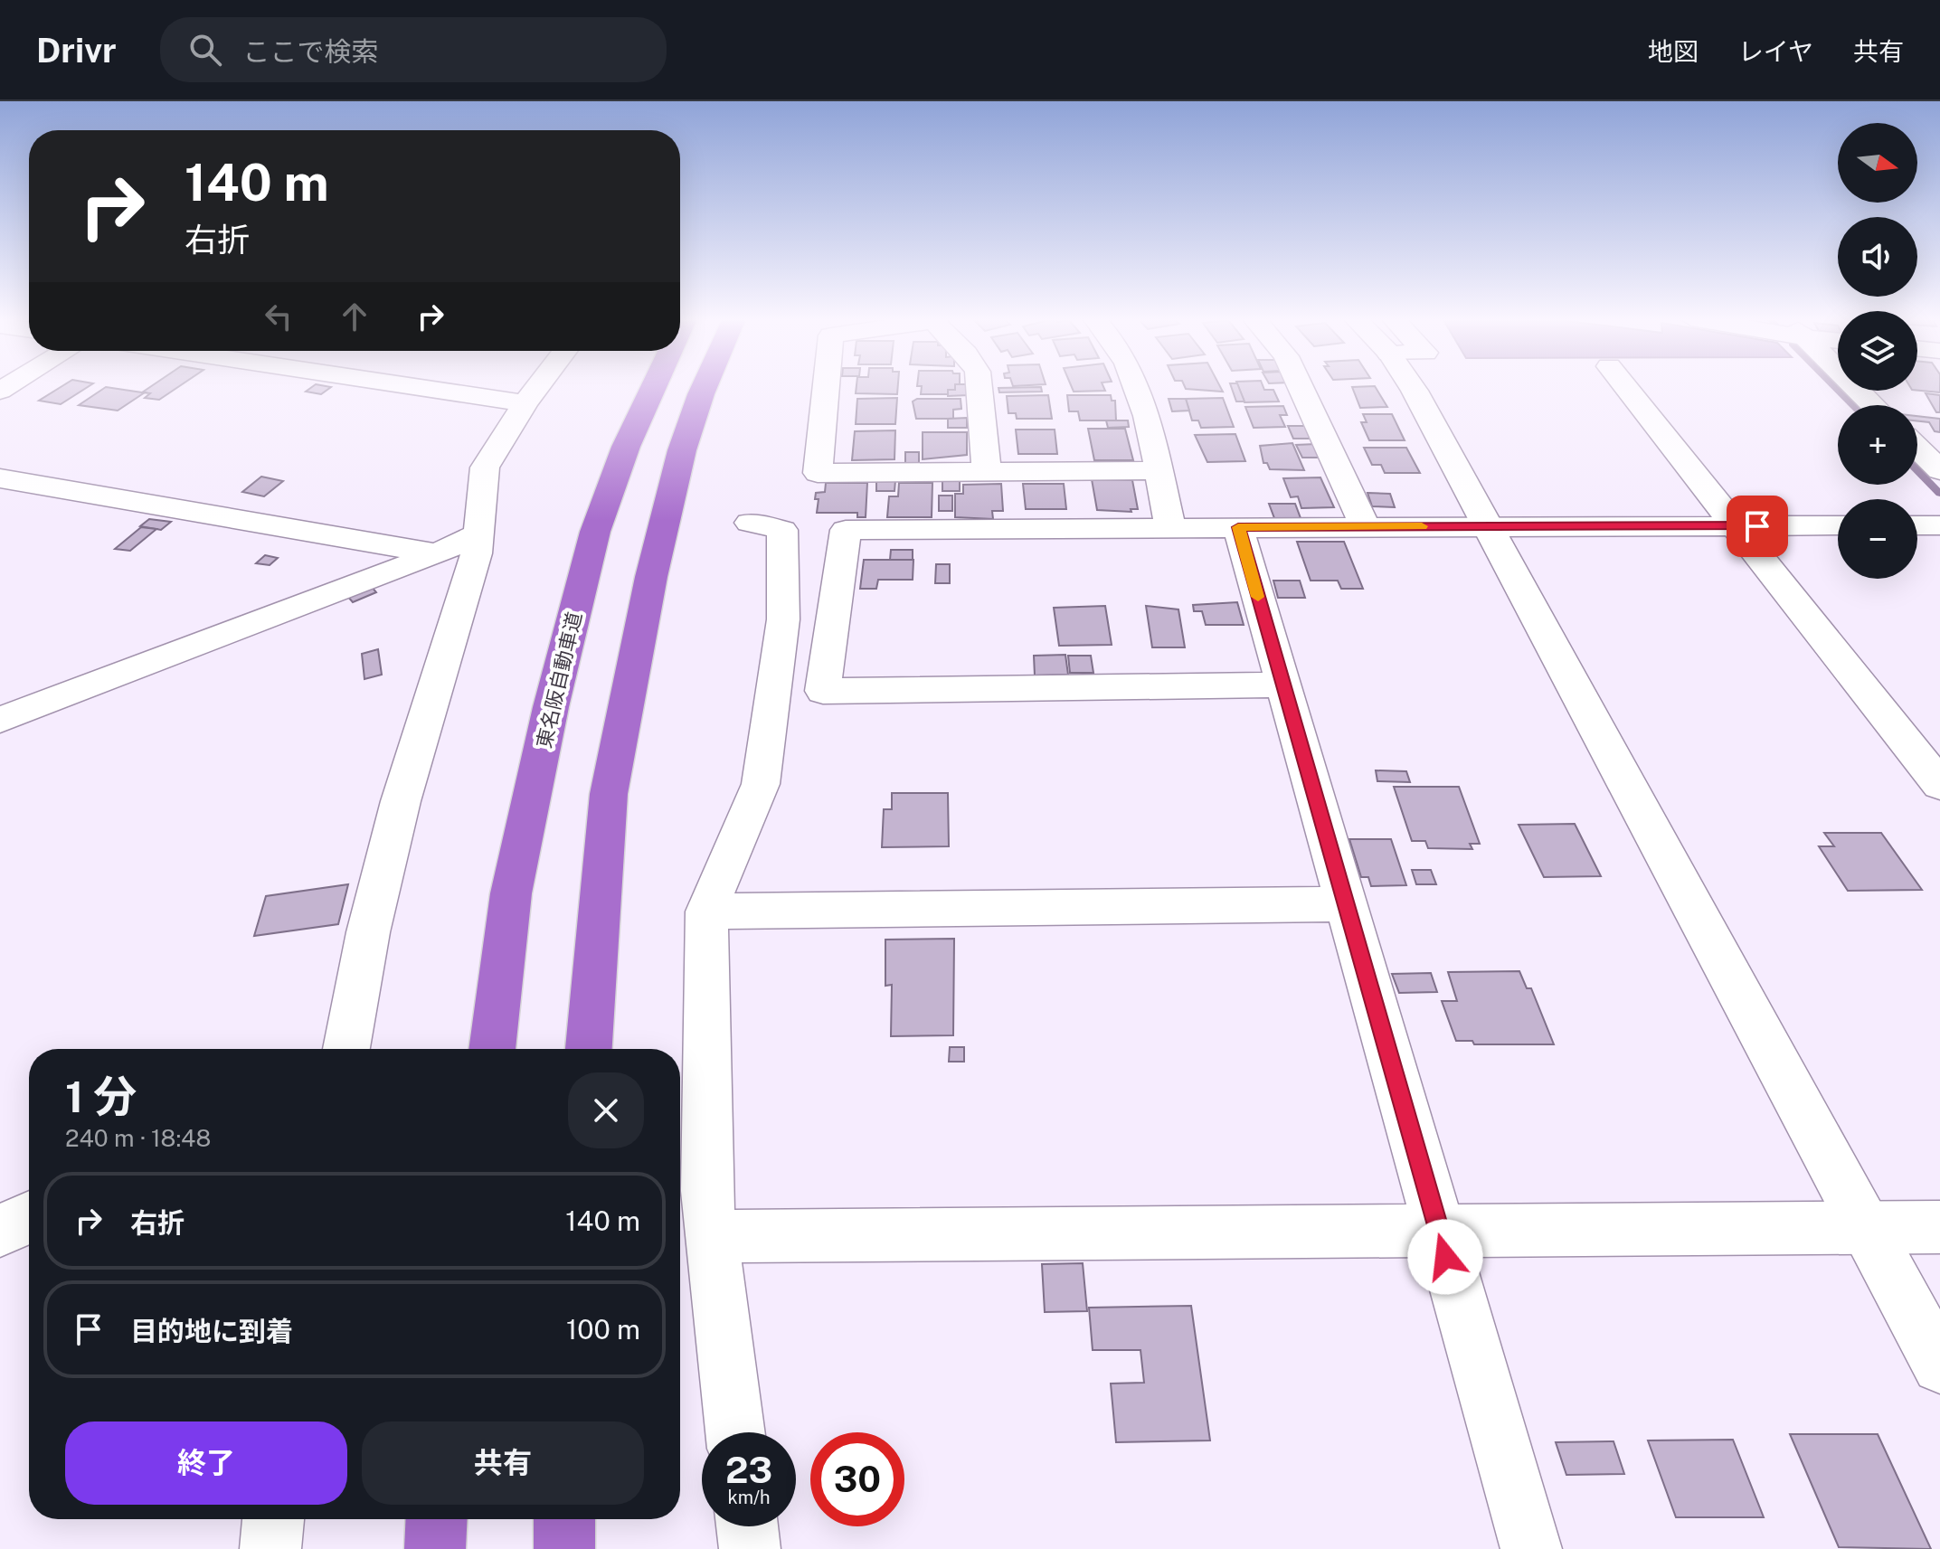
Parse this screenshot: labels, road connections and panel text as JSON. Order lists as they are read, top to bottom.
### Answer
{
  "streets": {
    "highway": ["東名阪自動車道"]
  },
  "north": "right",
  "page": {
    "header": "Drivr",
    "search": "ここで検索",
    "nav": ["地図", "レイヤ", "共有"],
    "map_buttons": ["+", "−"],
    "turn": ["140 m", "右折"],
    "heading": ["1 分", "240 m · 18:48"],
    "list": [
      {
        "name": "右折",
        "value": "140 m"
      },
      {
        "name": "目的地に到着",
        "value": "100 m"
      }
    ],
    "buttons": ["終了", "共有"],
    "speed": "23 km/h",
    "limit": "30"
  }
}
